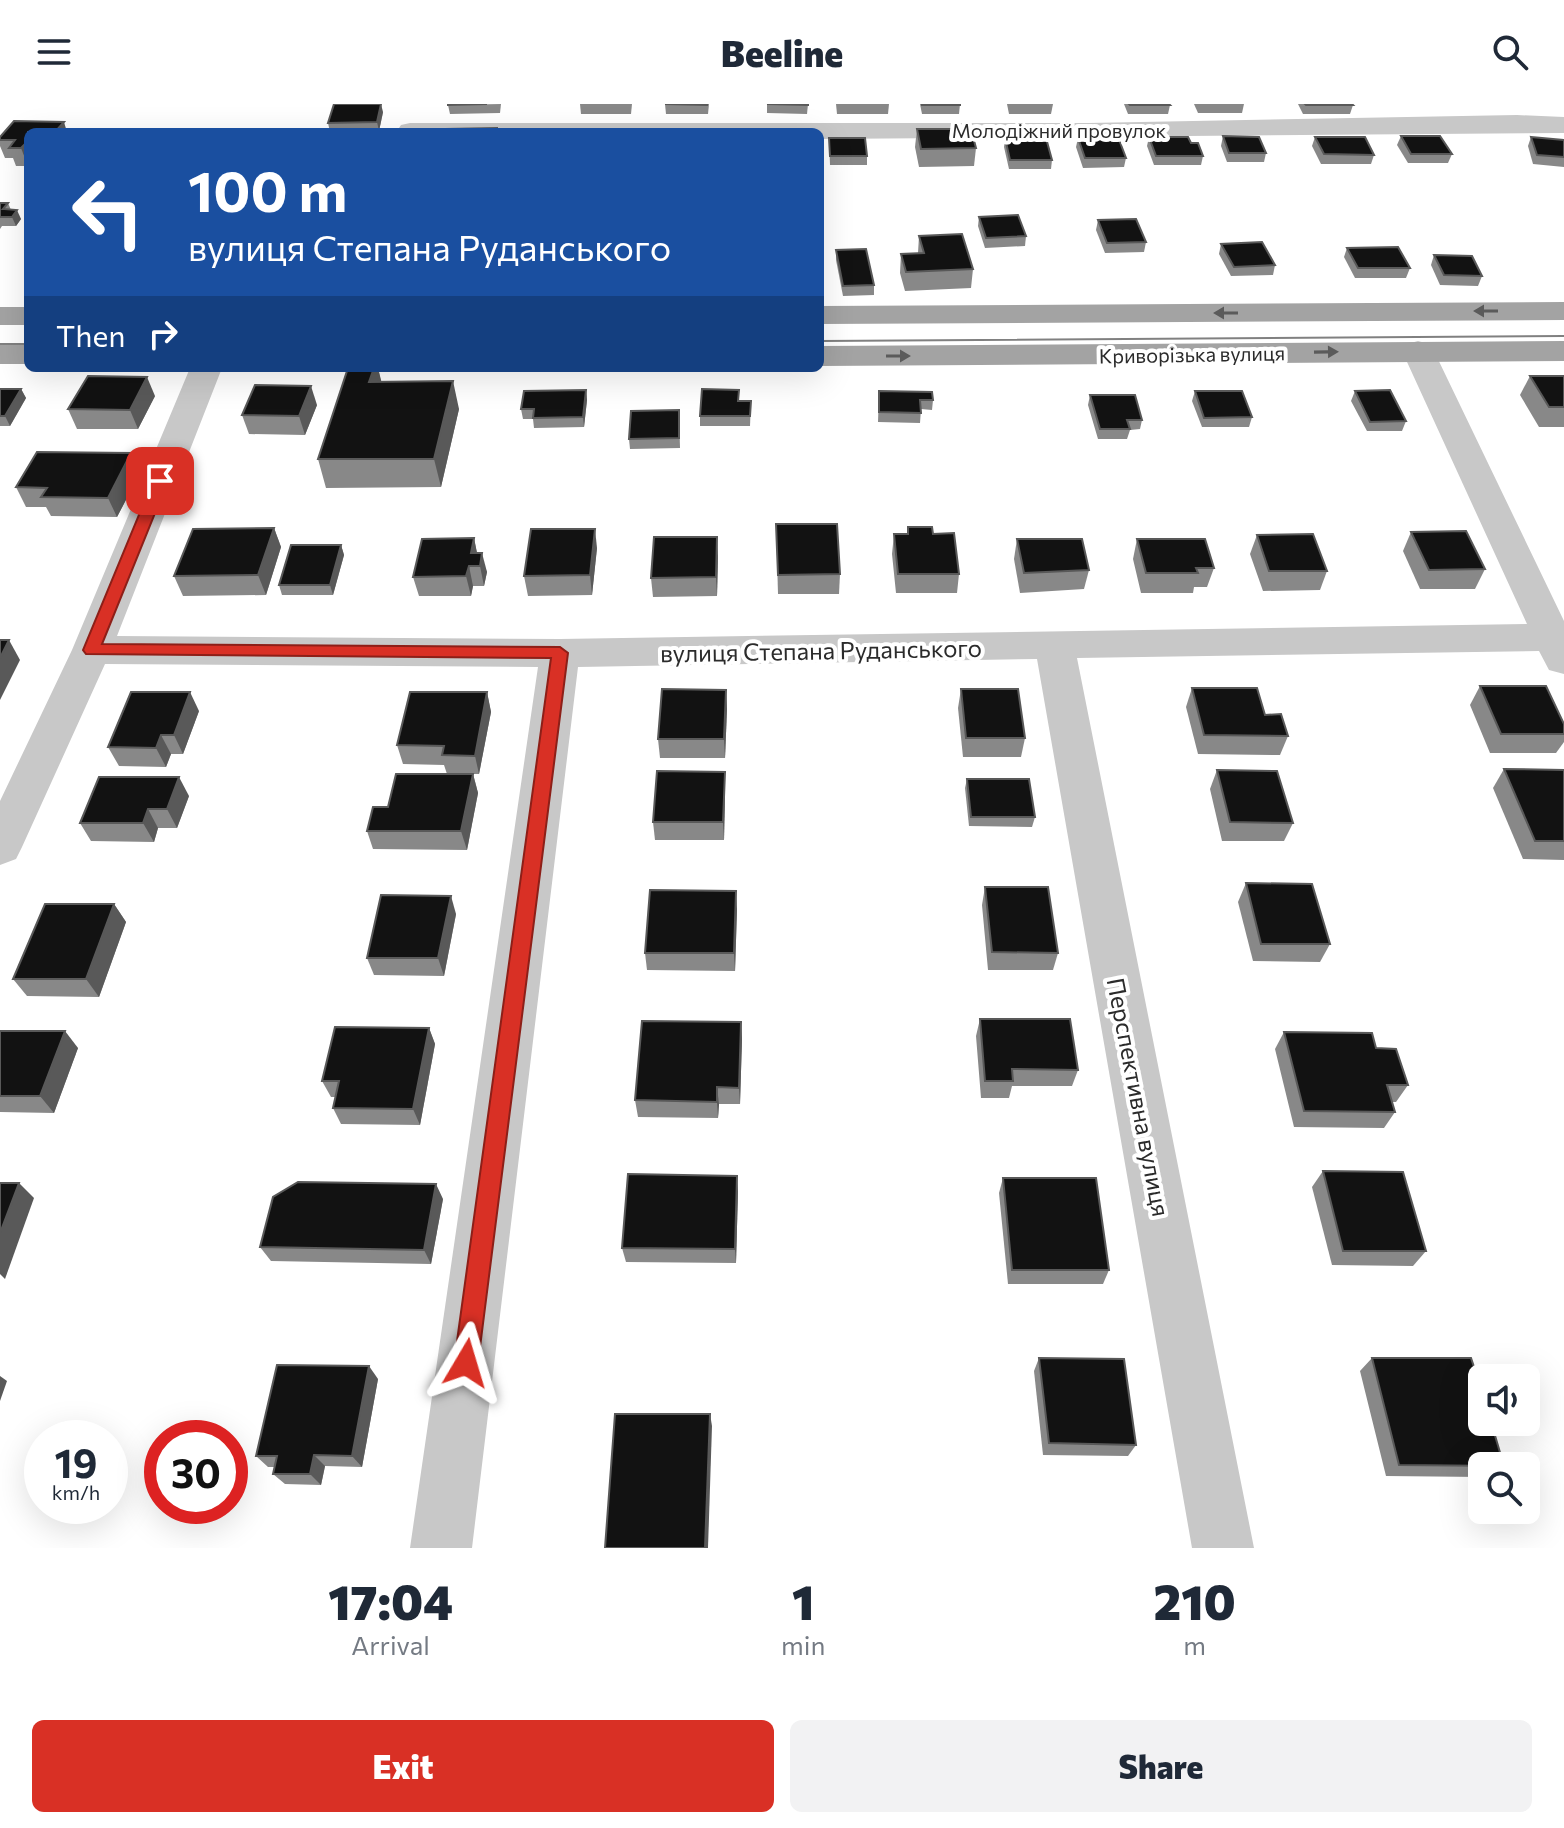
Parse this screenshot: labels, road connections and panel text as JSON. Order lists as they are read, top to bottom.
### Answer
{
  "streets": {
    "main road": ["Криворізька вулиця"],
    "street": ["Молодіжний провулок", "вулиця Степана Руданського", "Перспективна вулиця"]
  },
  "crossings": [
    ["вулиця Степана Руданського", "Перспективна вулиця"]
  ],
  "page": {
    "header": "Beeline",
    "turn": ["100 m", "вулиця Степана Руданського"],
    "then": "Then",
    "speed": "19 km/h",
    "limit": "30",
    "eta": [
      "17:04",
      "Arrival",
      "1",
      "min",
      "210",
      "m"
    ],
    "buttons": ["Exit", "Share"]
  }
}
